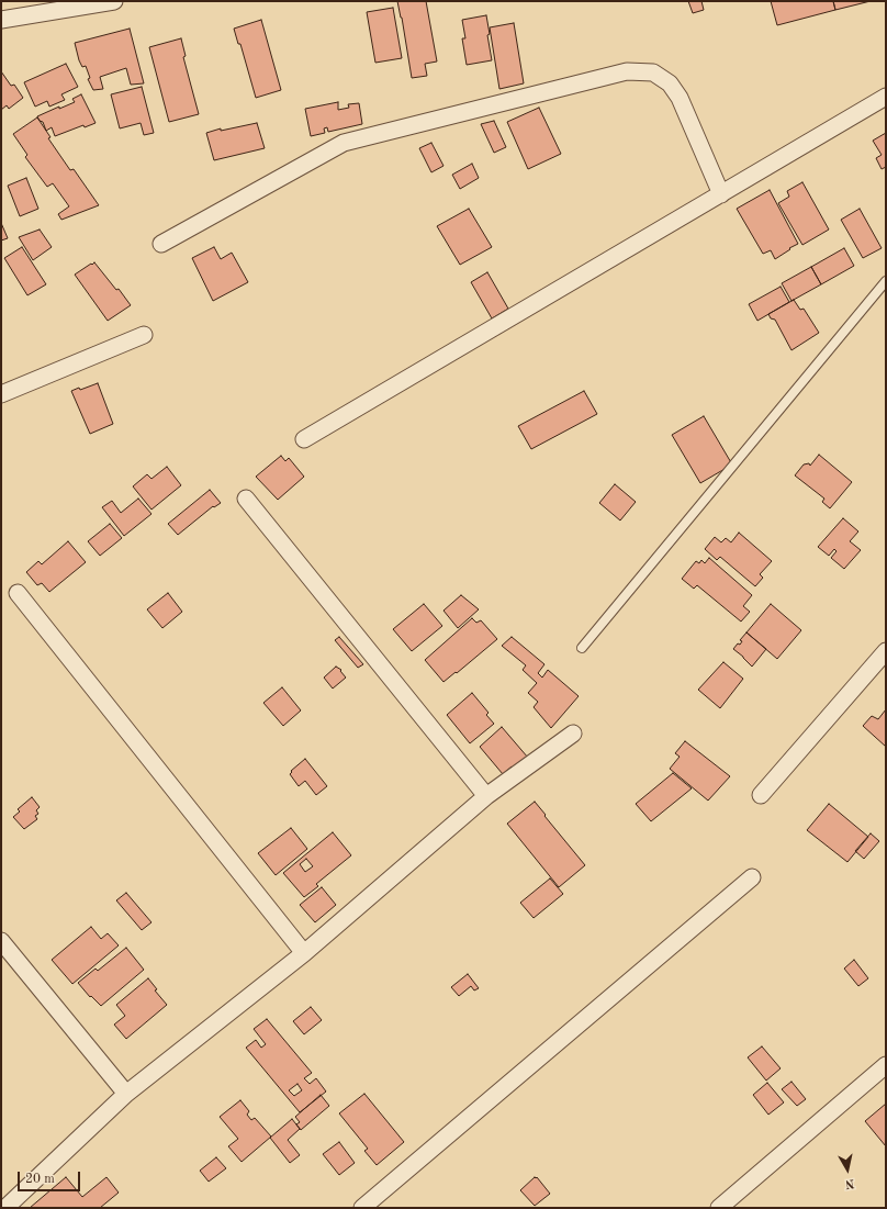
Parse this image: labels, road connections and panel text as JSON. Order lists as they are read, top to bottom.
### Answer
{
  "scale_bar": "20 m",
  "north": "bottom"
}
